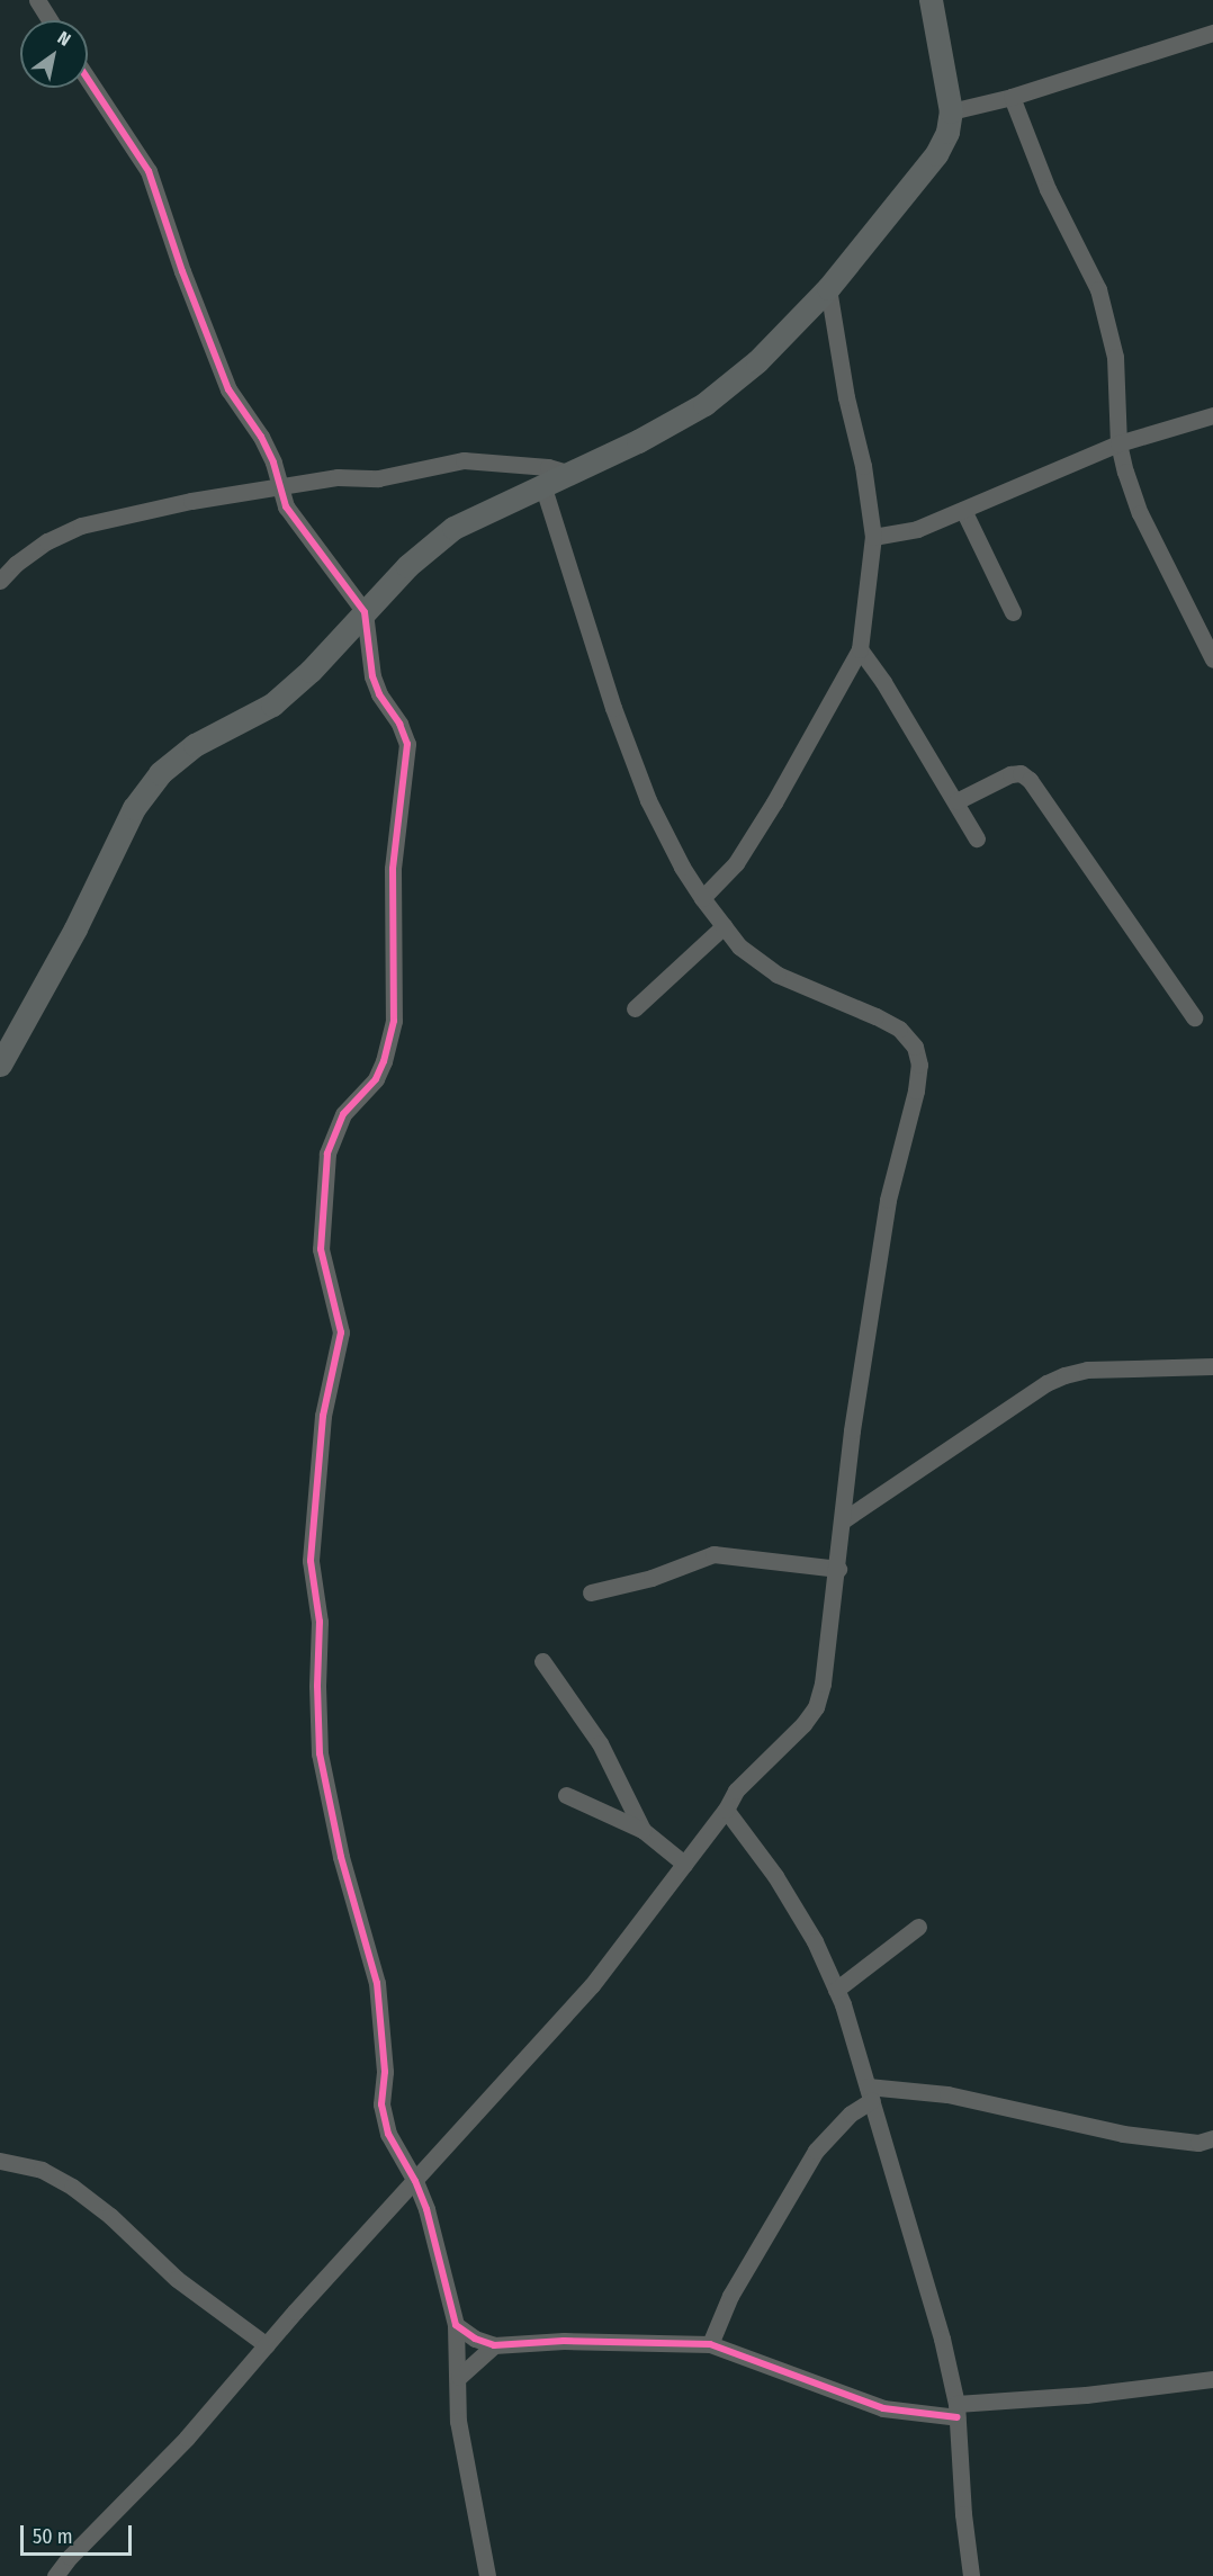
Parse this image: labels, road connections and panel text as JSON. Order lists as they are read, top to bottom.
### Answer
{
  "scale_bar": "50 m",
  "north": "top right"
}
